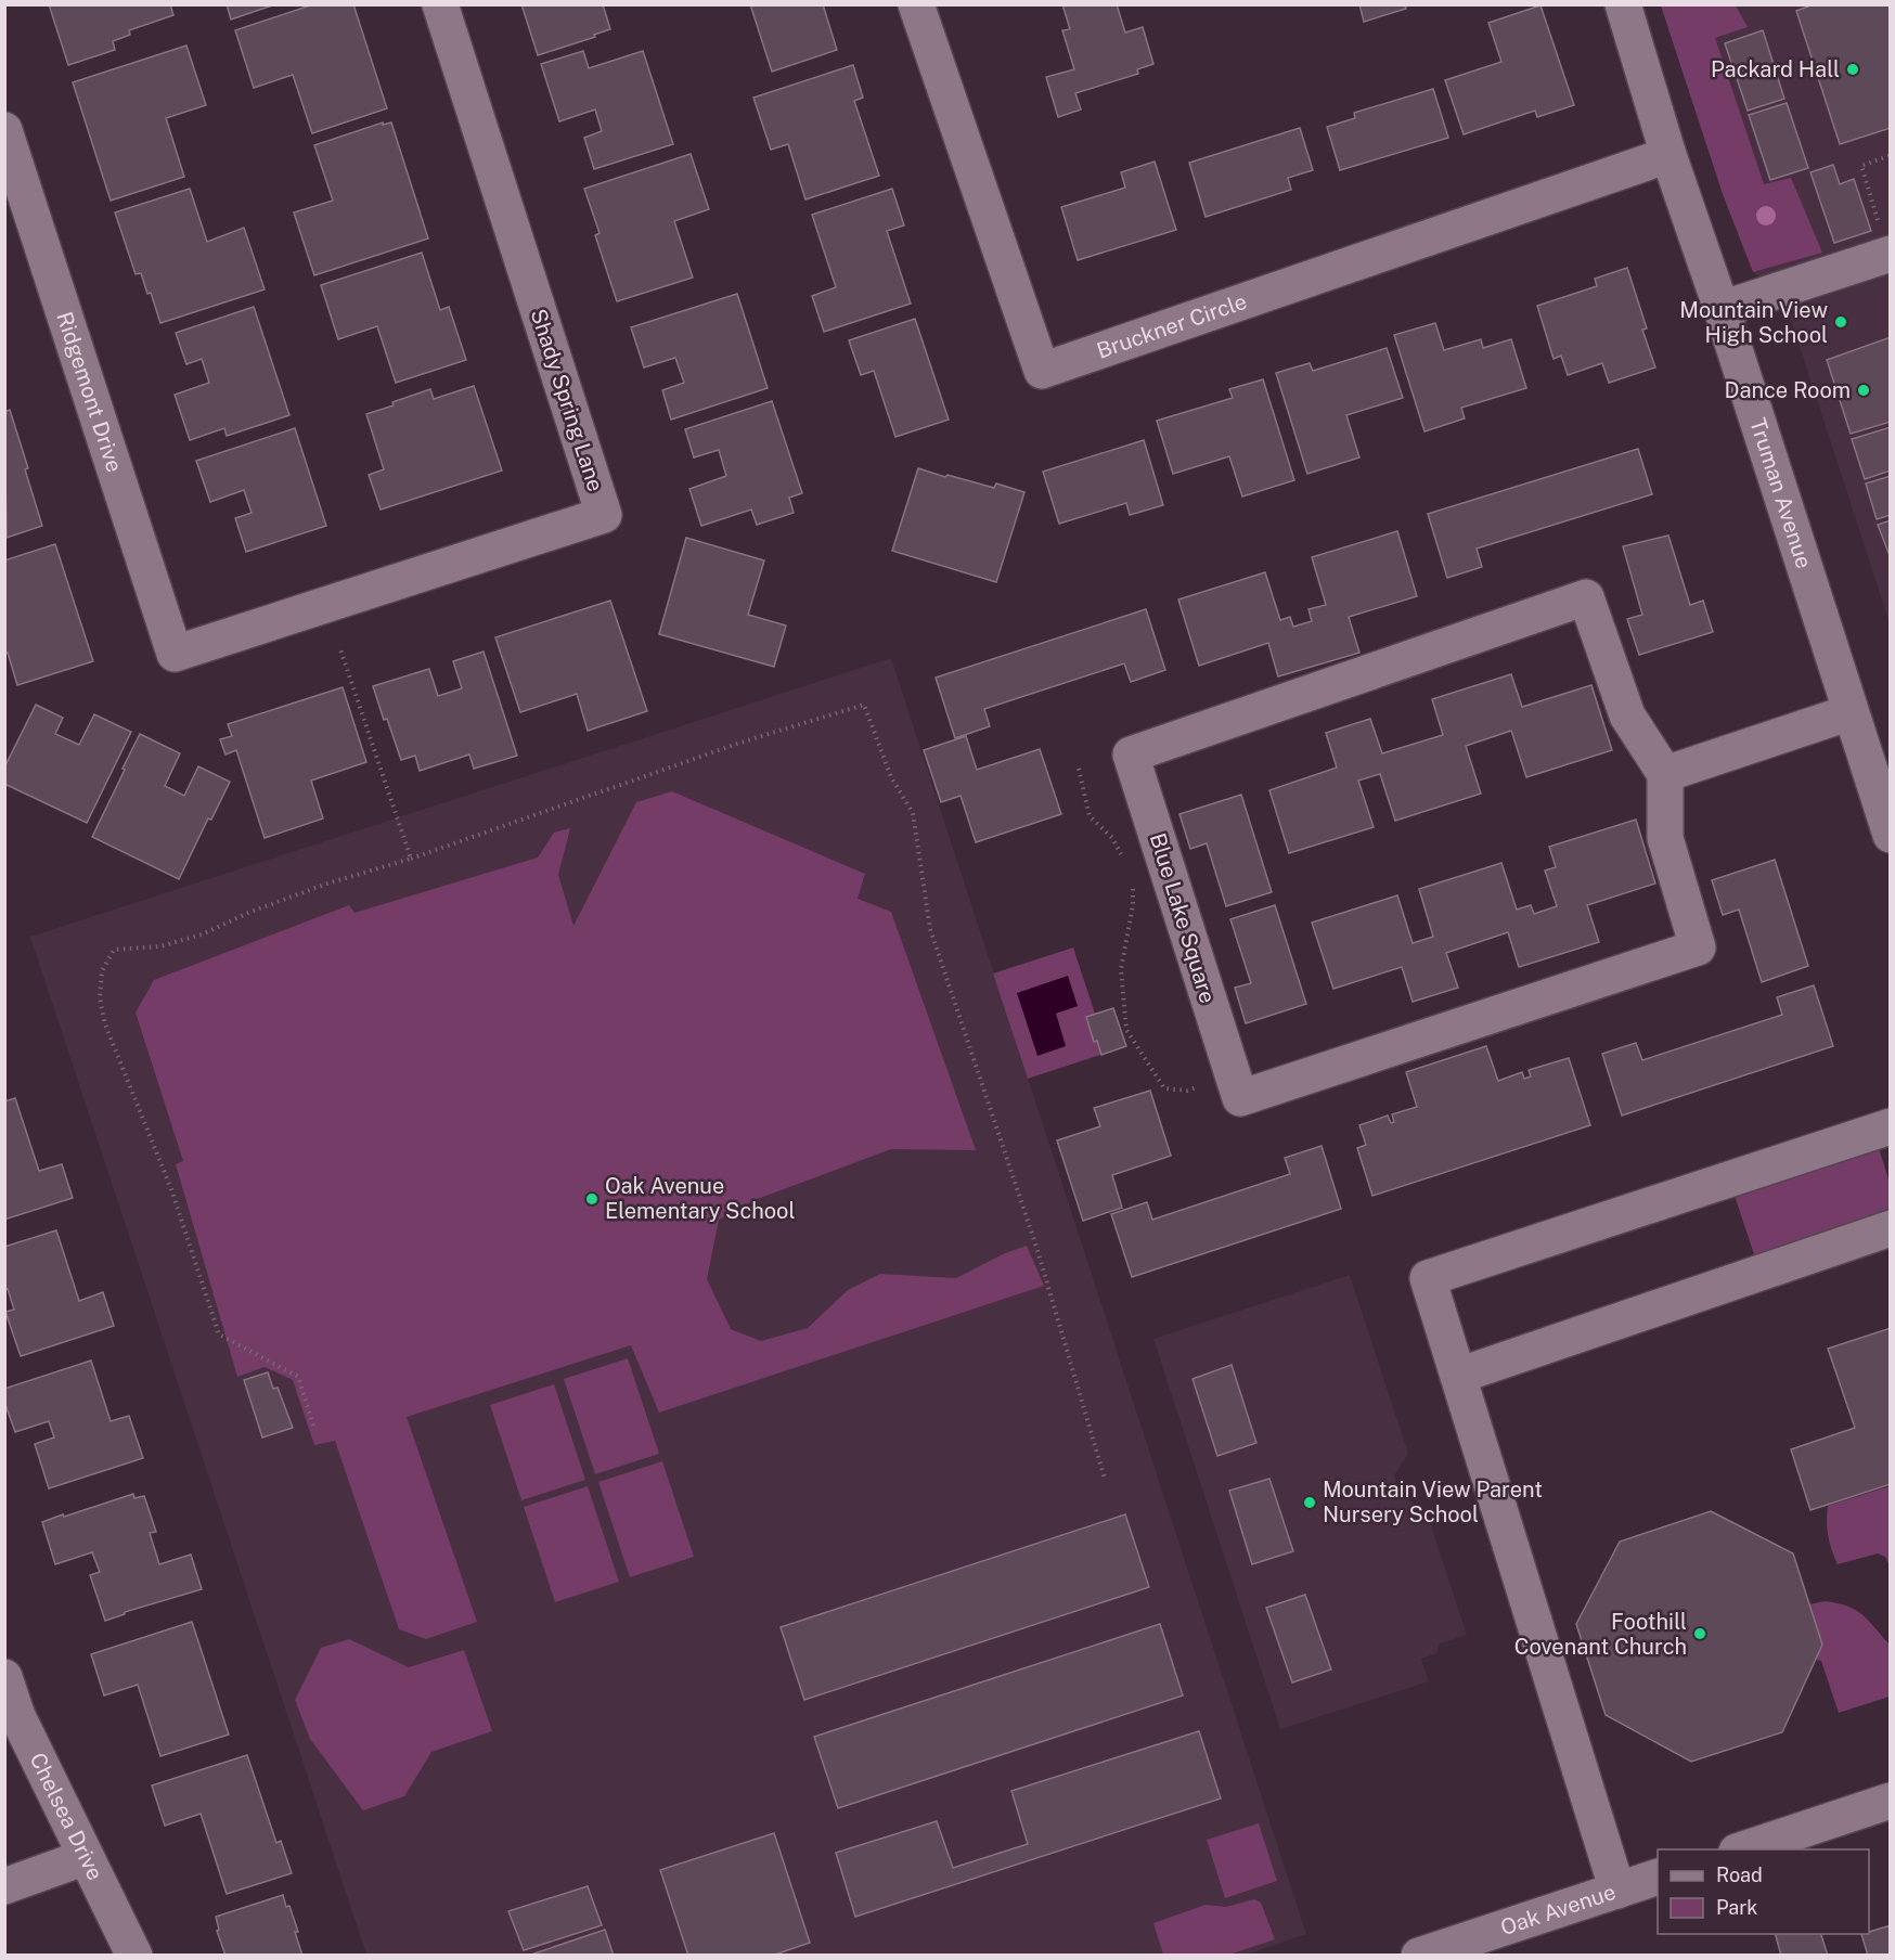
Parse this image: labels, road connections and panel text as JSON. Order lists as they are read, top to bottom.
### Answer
{
  "streets": {
    "street": [
      "Bruckner Circle",
      "Ridgemont Drive",
      "Shady Spring Lane",
      "Truman Avenue",
      "Blue Lake Square",
      "Chelsea Drive",
      "Oak Avenue"
    ]
  },
  "crossings": [
    ["Bruckner Circle", "Truman Avenue"],
    ["Ridgemont Drive", "Shady Spring Lane"]
  ],
  "places": [
    "Packard Hall",
    "Mountain View High School",
    "Dance Room",
    "Oak Avenue Elementary School",
    "Mountain View Parent Nursery School",
    "Foothill Covenant Church"
  ],
  "legend": ["Road", "Park"]
}
